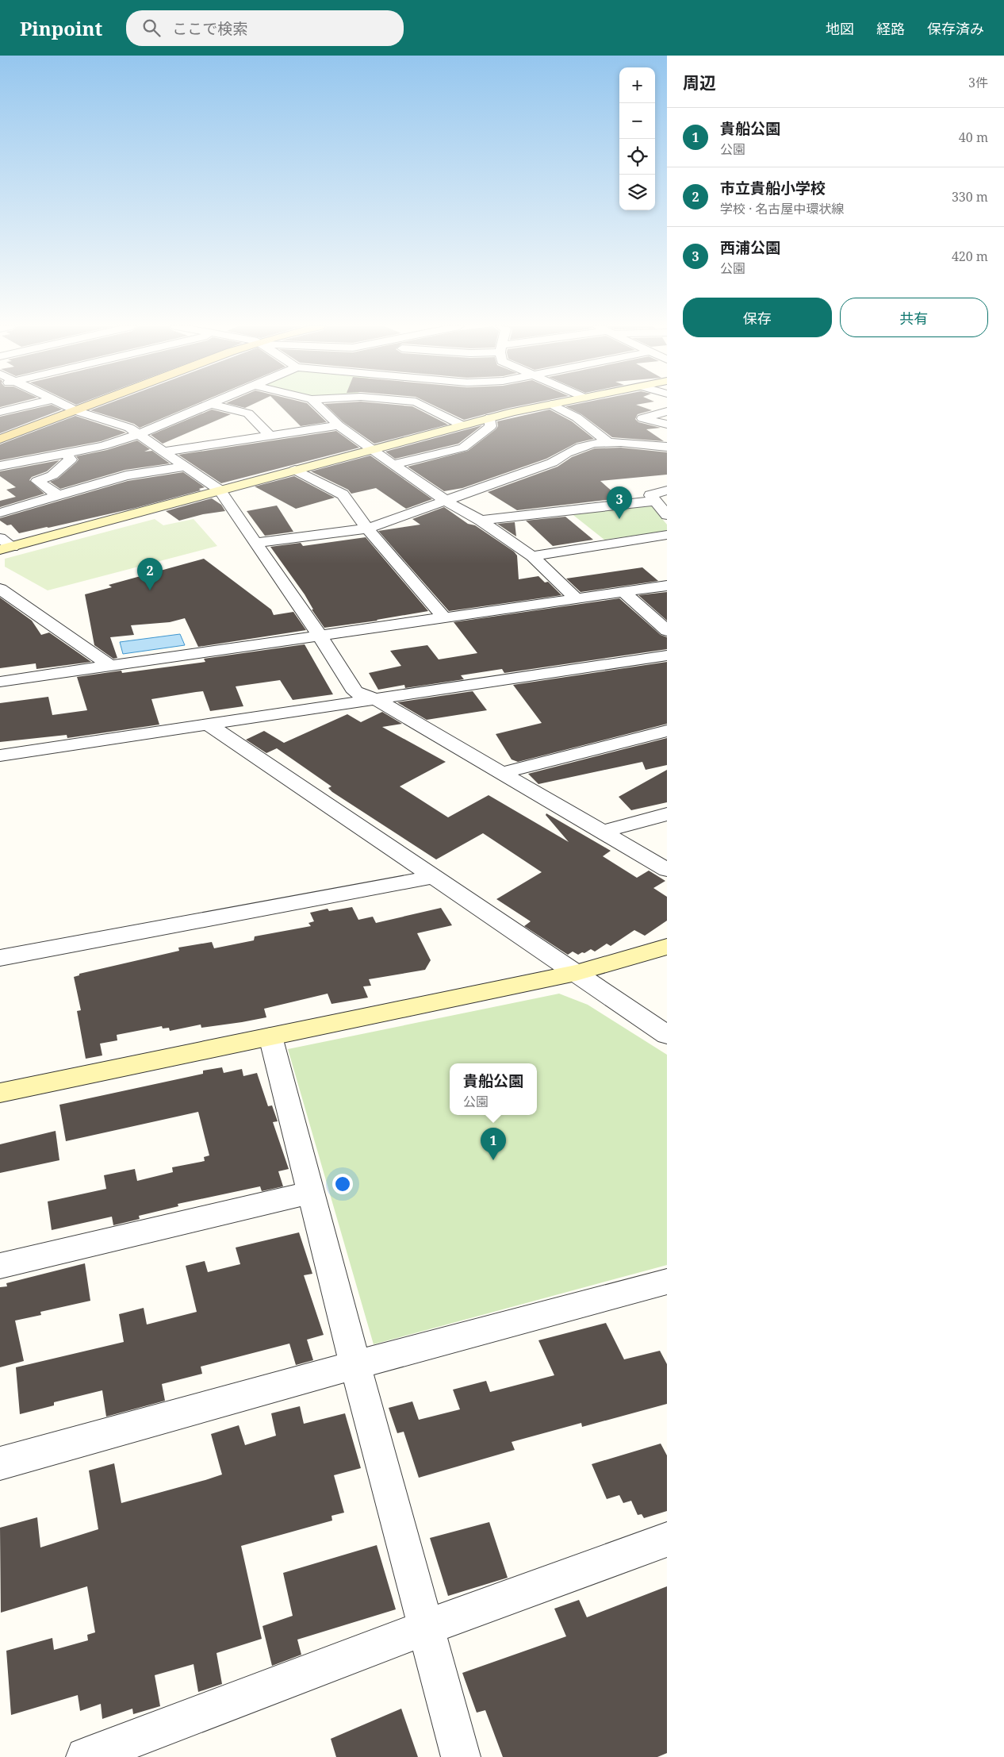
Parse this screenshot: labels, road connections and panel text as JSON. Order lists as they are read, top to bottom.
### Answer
{
  "page": {
    "header": "Pinpoint",
    "search": "ここで検索",
    "nav": ["地図", "経路", "保存済み"],
    "heading": ["周辺", "3件"],
    "map_buttons": ["+", "−"],
    "list": [
      {
        "mark": "1",
        "name": "貴船公園",
        "note": "公園",
        "value": "40 m"
      },
      {
        "mark": "2",
        "name": "市立貴船小学校",
        "note": "学校 · 名古屋中環状線",
        "value": "330 m"
      },
      {
        "mark": "3",
        "name": "西浦公園",
        "note": "公園",
        "value": "420 m"
      }
    ],
    "buttons": ["保存", "共有"],
    "pins": ["3", "2", "1"],
    "popup": ["貴船公園", "公園"]
  }
}
